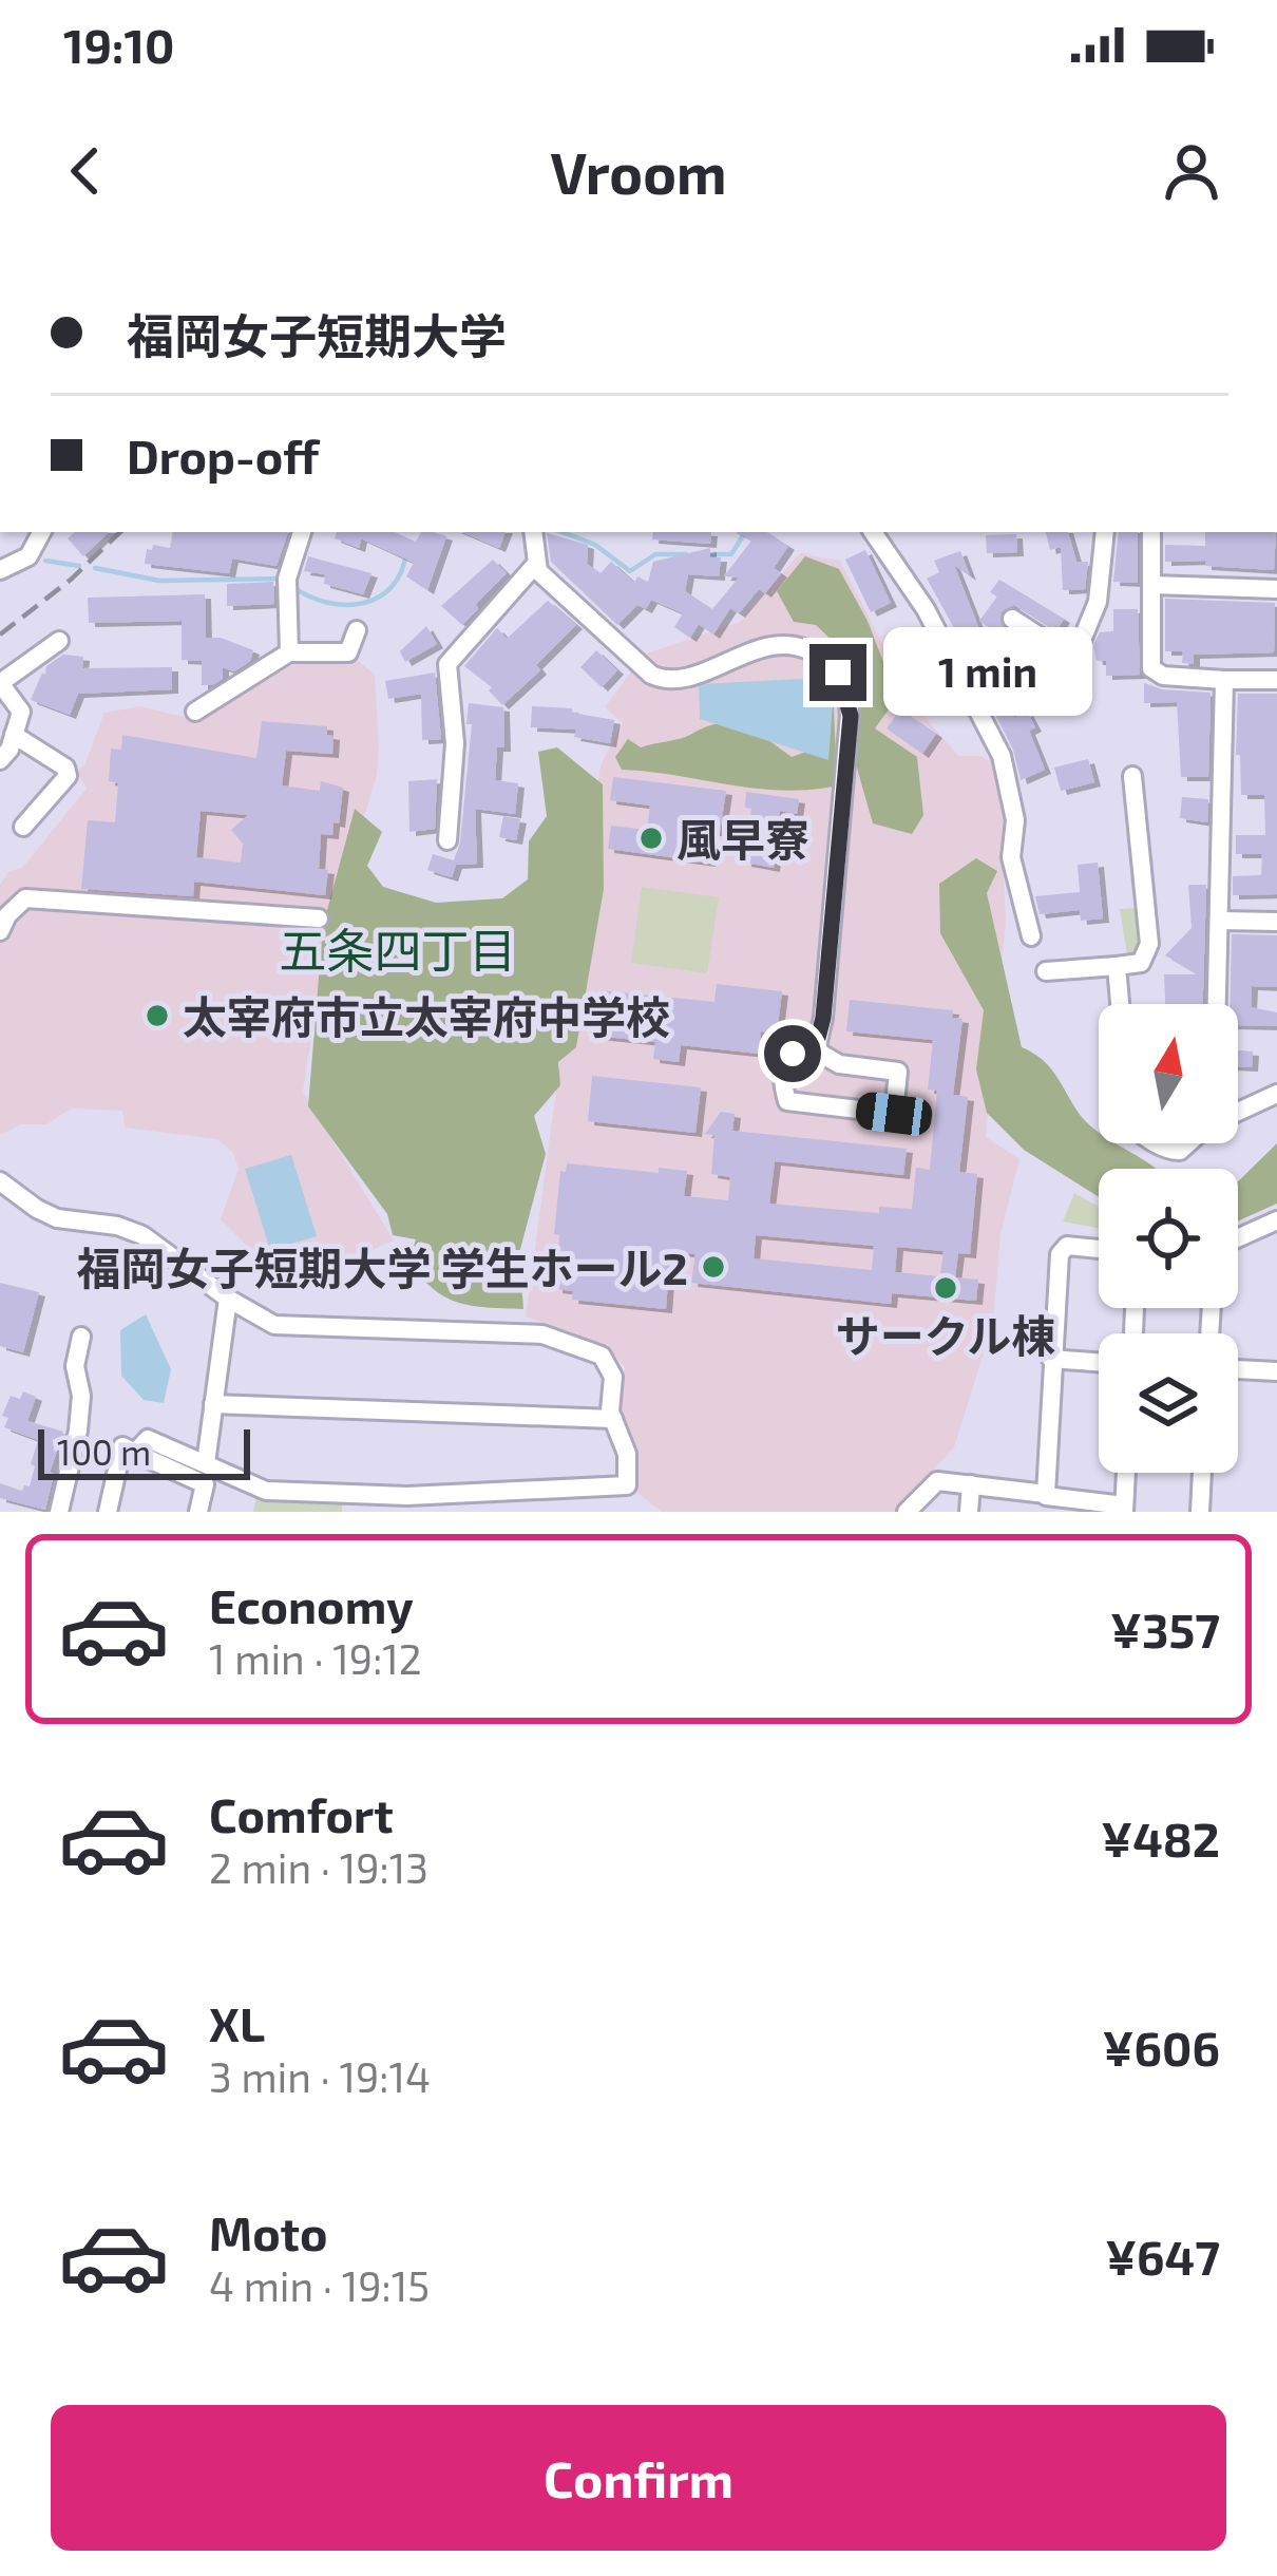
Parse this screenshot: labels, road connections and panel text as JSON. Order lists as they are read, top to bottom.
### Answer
{
  "districts": ["五条四丁目"],
  "places": [
    "風早寮",
    "太宰府市立太宰府中学校",
    "福岡女子短期大学 学生ホール2",
    "サークル棟"
  ],
  "scale_bar": "100 m",
  "north": "top",
  "page": {
    "status": "19:10",
    "header": "Vroom",
    "banner": ["福岡女子短期大学", "Drop-off"],
    "bubble": "1 min",
    "scale": "100 m",
    "list": [
      {
        "name": "Economy",
        "note": "1 min · 19:12",
        "value": "¥357"
      },
      {
        "name": "Comfort",
        "note": "2 min · 19:13",
        "value": "¥482"
      },
      {
        "name": "XL",
        "note": "3 min · 19:14",
        "value": "¥606"
      },
      {
        "name": "Moto",
        "note": "4 min · 19:15",
        "value": "¥647"
      }
    ],
    "buttons": "Confirm"
  }
}
